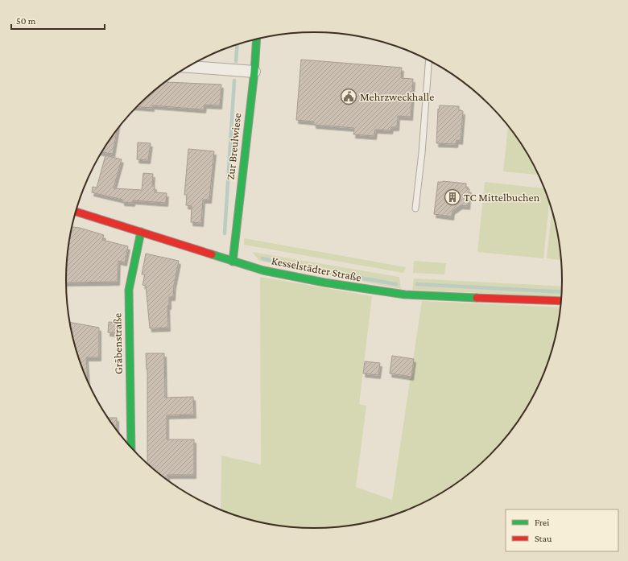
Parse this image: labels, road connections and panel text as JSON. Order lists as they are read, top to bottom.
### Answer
{
  "streets": {
    "main road": ["Zur Breulwiese", "Kesselstädter Straße", "Gräbenstraße"]
  },
  "crossings": [
    ["Zur Breulwiese", "Kesselstädter Straße"],
    ["Kesselstädter Straße", "Gräbenstraße"]
  ],
  "places": {
    "public building": ["Mehrzweckhalle"],
    "building": ["TC Mittelbuchen"]
  },
  "legend": ["Frei", "Stau"],
  "scale_bar": "50 m"
}
